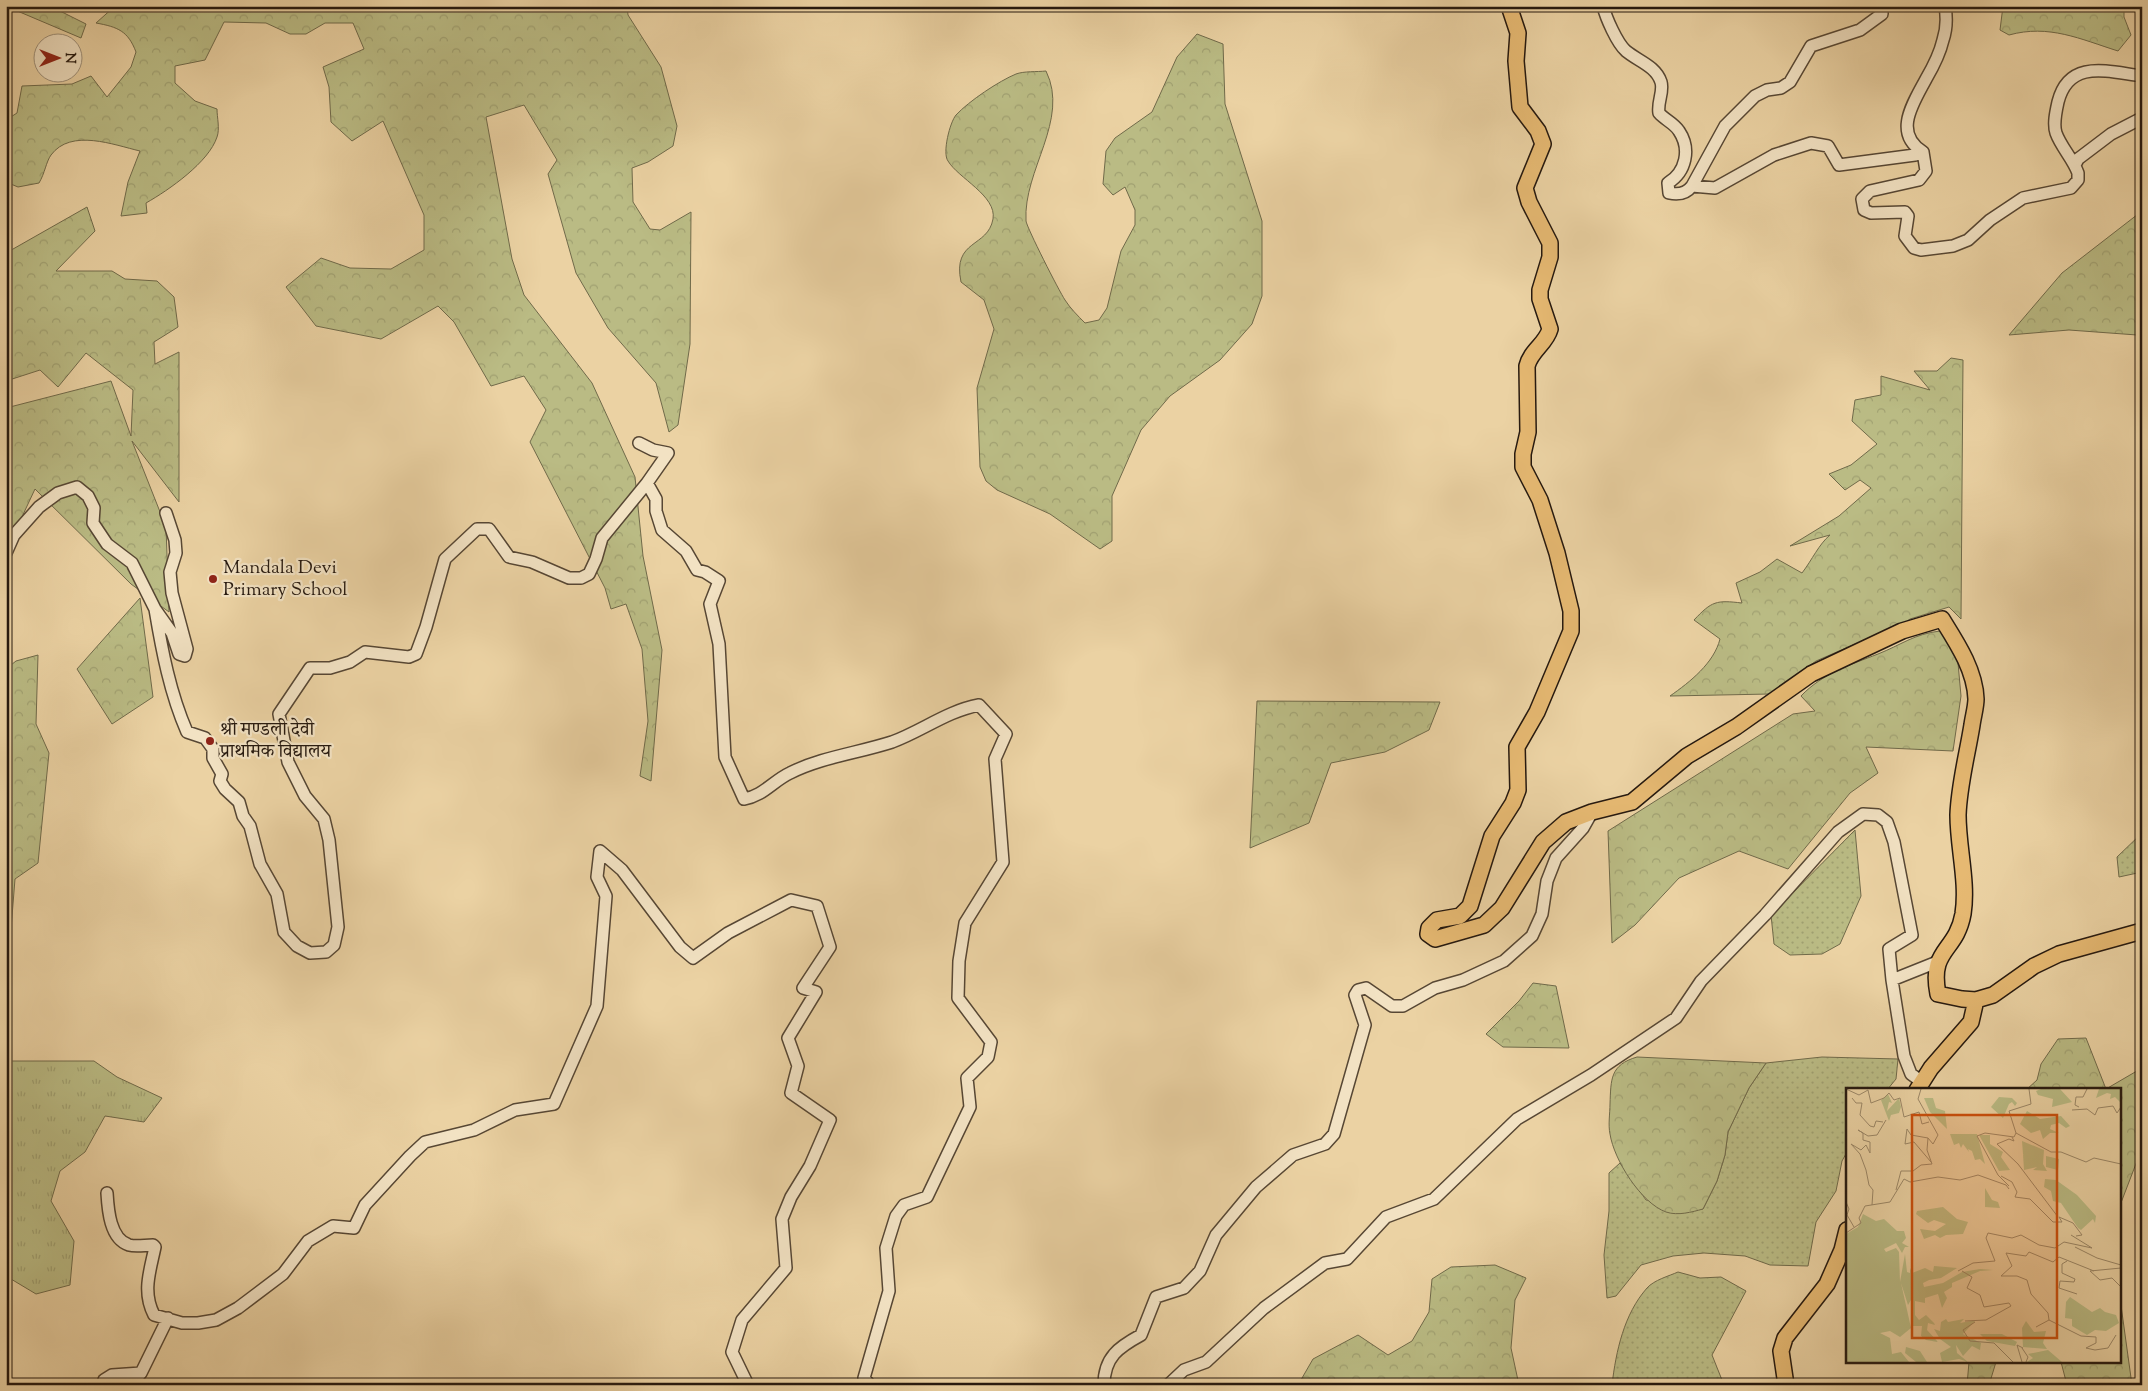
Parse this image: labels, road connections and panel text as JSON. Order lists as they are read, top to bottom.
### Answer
{
  "places": ["Mandala Devi Primary School", "श्री मण्डली देवी प्राथमिक विद्यालय"],
  "north": "right"
}
